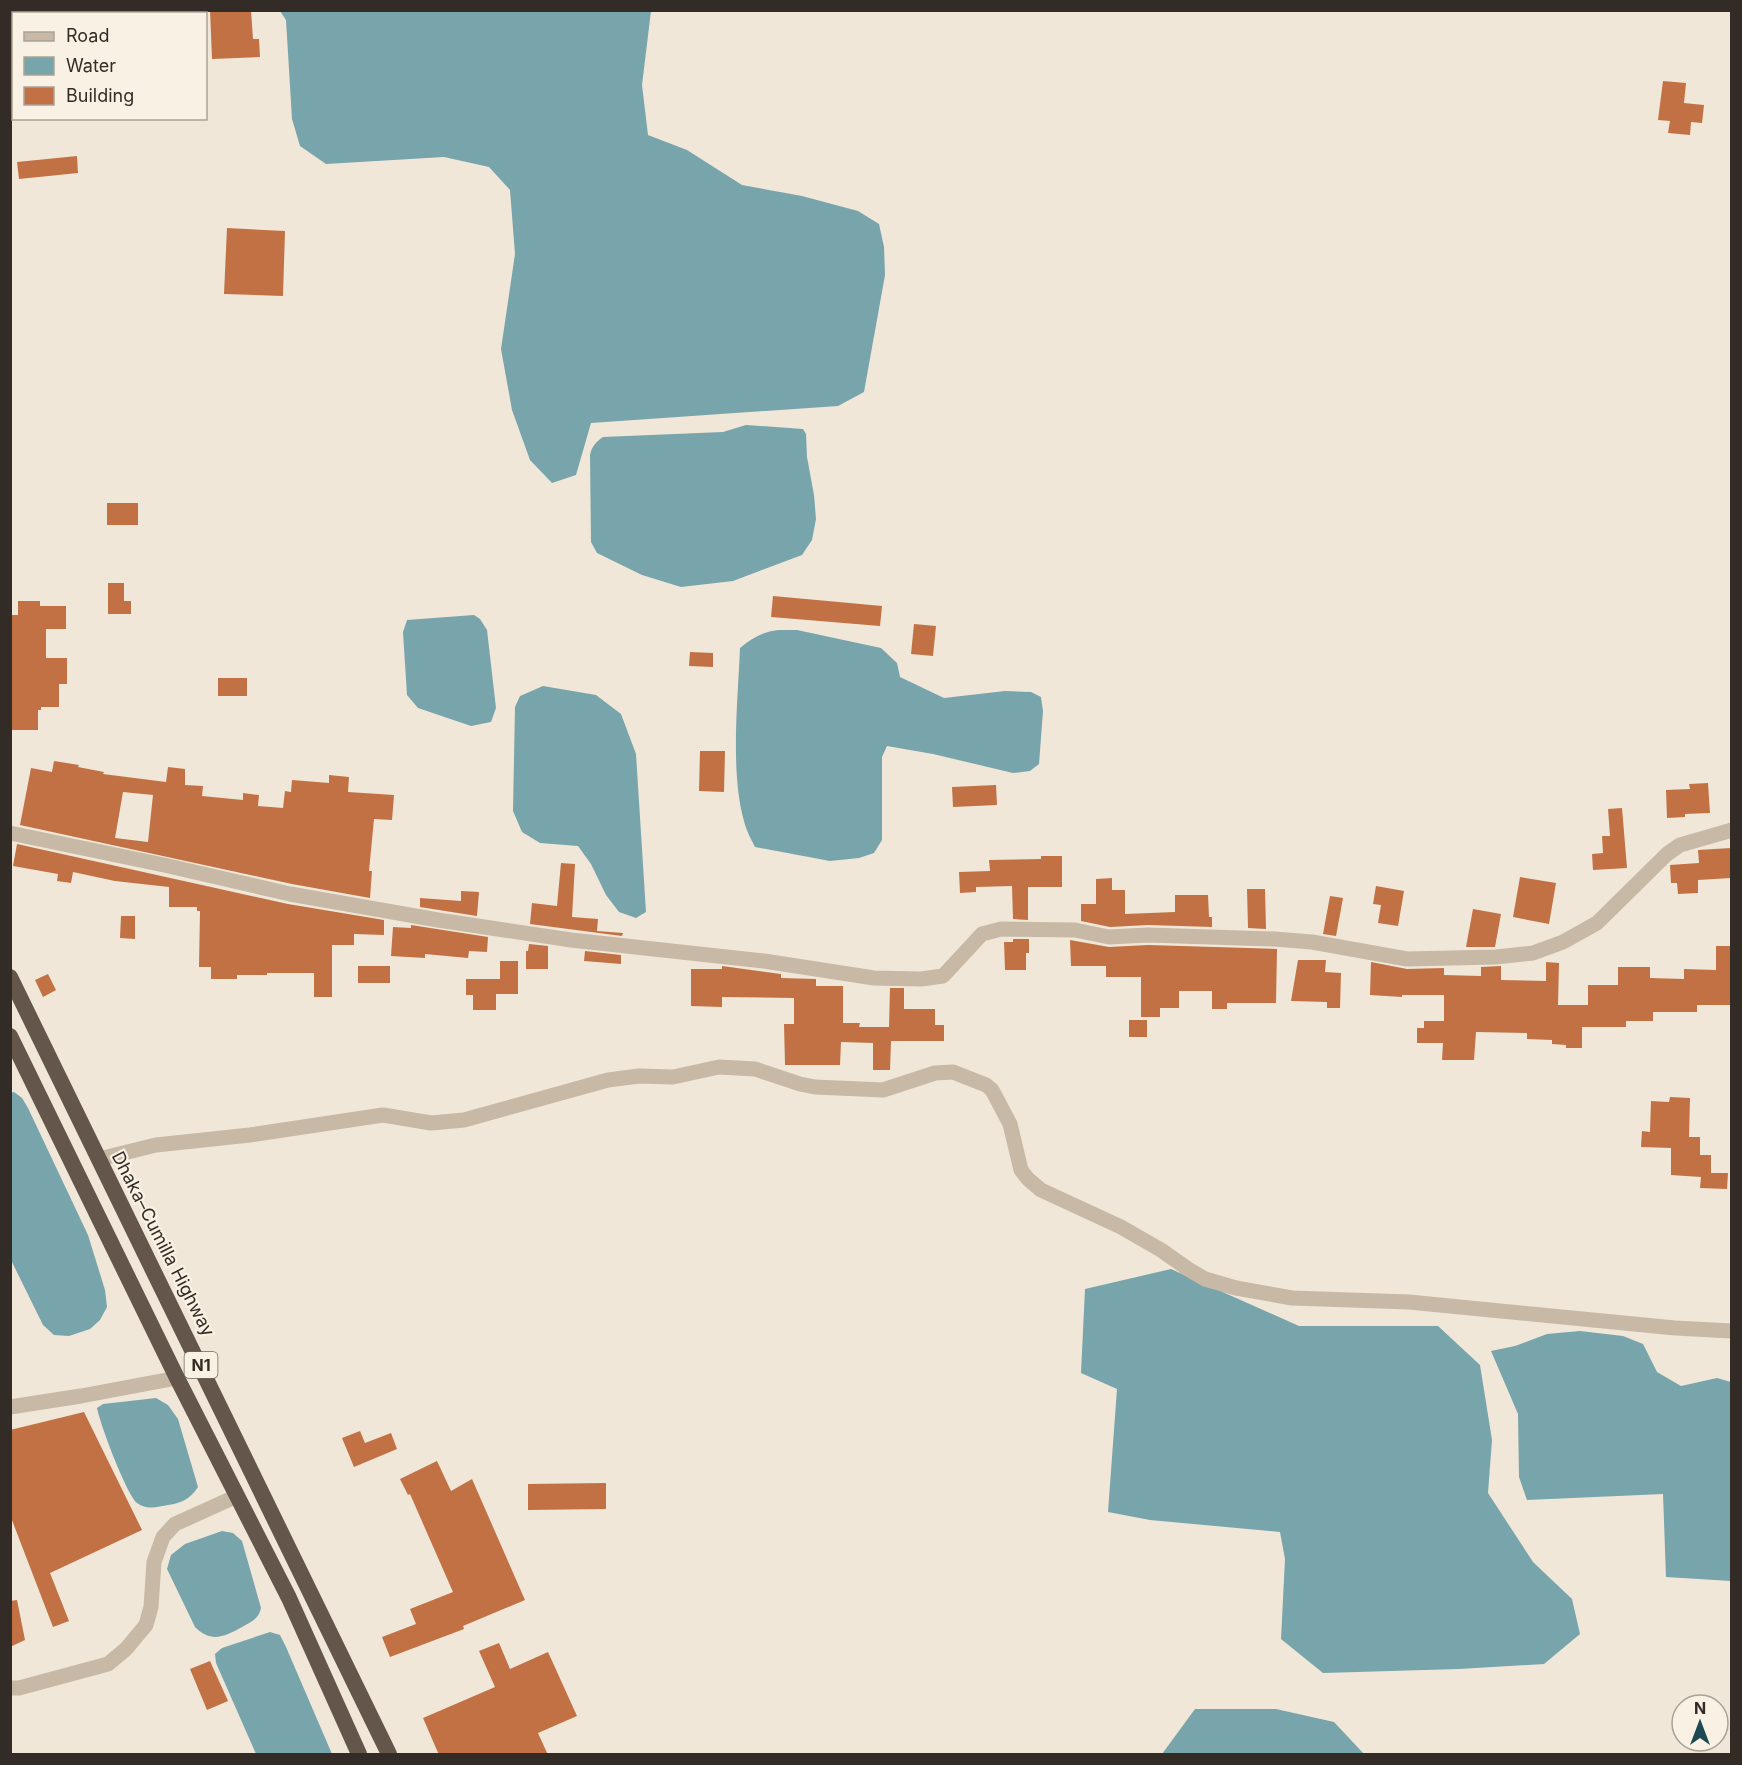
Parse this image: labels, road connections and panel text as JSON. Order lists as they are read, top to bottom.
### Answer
{
  "streets": {
    "highway": ["Dhaka–Cumilla Highway", "N1"]
  },
  "legend": ["Road", "Water", "Building"],
  "north": "top"
}
